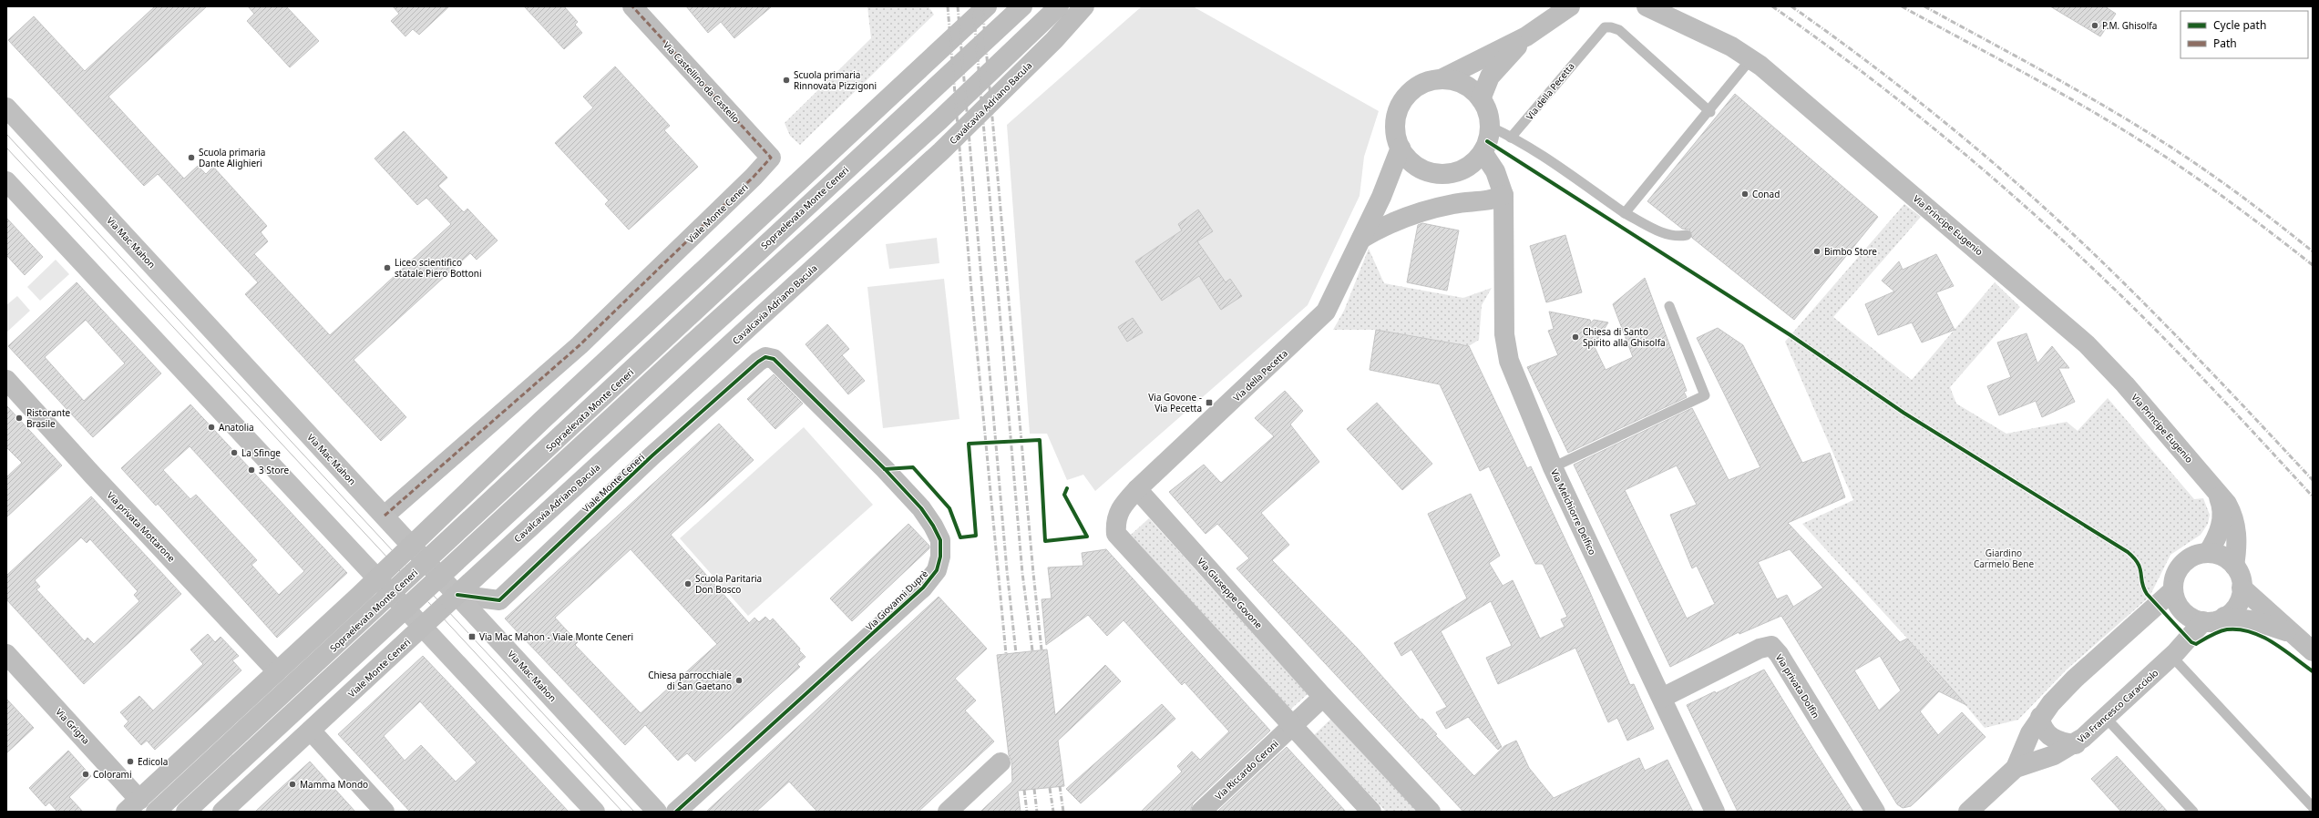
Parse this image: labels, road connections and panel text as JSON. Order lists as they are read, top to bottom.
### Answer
{
  "streets": {
    "main road": [
      "Via Castellino da Castello",
      "Via della Pecetta",
      "Cavalcavia Adriano Bacula",
      "Sopraelevata Monte Ceneri",
      "Viale Monte Ceneri",
      "Via Principe Eugenio",
      "Via Mac Mahon",
      "Via Melchiorre Delfico",
      "Via privata Mottarone",
      "Via Giuseppe Govone",
      "Via Giovanni Duprè",
      "Via privata Dolfin",
      "Via Francesco Caracciolo",
      "Via Grigna",
      "Via Riccardo Ceroni"
    ]
  },
  "crossings": [
    ["Via Castellino da Castello", "Viale Monte Ceneri"],
    ["Via della Pecetta", "Via Melchiorre Delfico"],
    ["Via della Pecetta", "Via Giuseppe Govone"],
    ["Via della Pecetta", "Via Riccardo Ceroni"],
    ["Cavalcavia Adriano Bacula", "Viale Monte Ceneri"],
    ["Cavalcavia Adriano Bacula", "Via Mac Mahon"],
    ["Viale Monte Ceneri", "Via Mac Mahon"],
    ["Viale Monte Ceneri", "Via Giovanni Duprè"],
    ["Via Principe Eugenio", "Via Francesco Caracciolo"],
    ["Via Melchiorre Delfico", "Via privata Dolfin"]
  ],
  "parks": ["Giardino Carmelo Bene"],
  "places": {
    "other": [
      "P.M. Ghisolfa",
      "Scuola primaria Rinnovata Pizzigoni",
      "Scuola primaria Dante Alighieri",
      "Conad",
      "Bimbo Store",
      "Liceo scientifico statale Piero Bottoni",
      "Chiesa di Santo Spirito alla Ghisolfa",
      "Ristorante Brasile",
      "Anatolia",
      "La Sfinge",
      "3 Store",
      "Scuola Paritaria Don Bosco",
      "Chiesa parrocchiale di San Gaetano",
      "Edicola",
      "Colorami",
      "Mamma Mondo"
    ],
    "transit": ["Via Govone - Via Pecetta", "Via Mac Mahon - Viale Monte Ceneri"]
  },
  "legend": ["Cycle path", "Path"]
}
